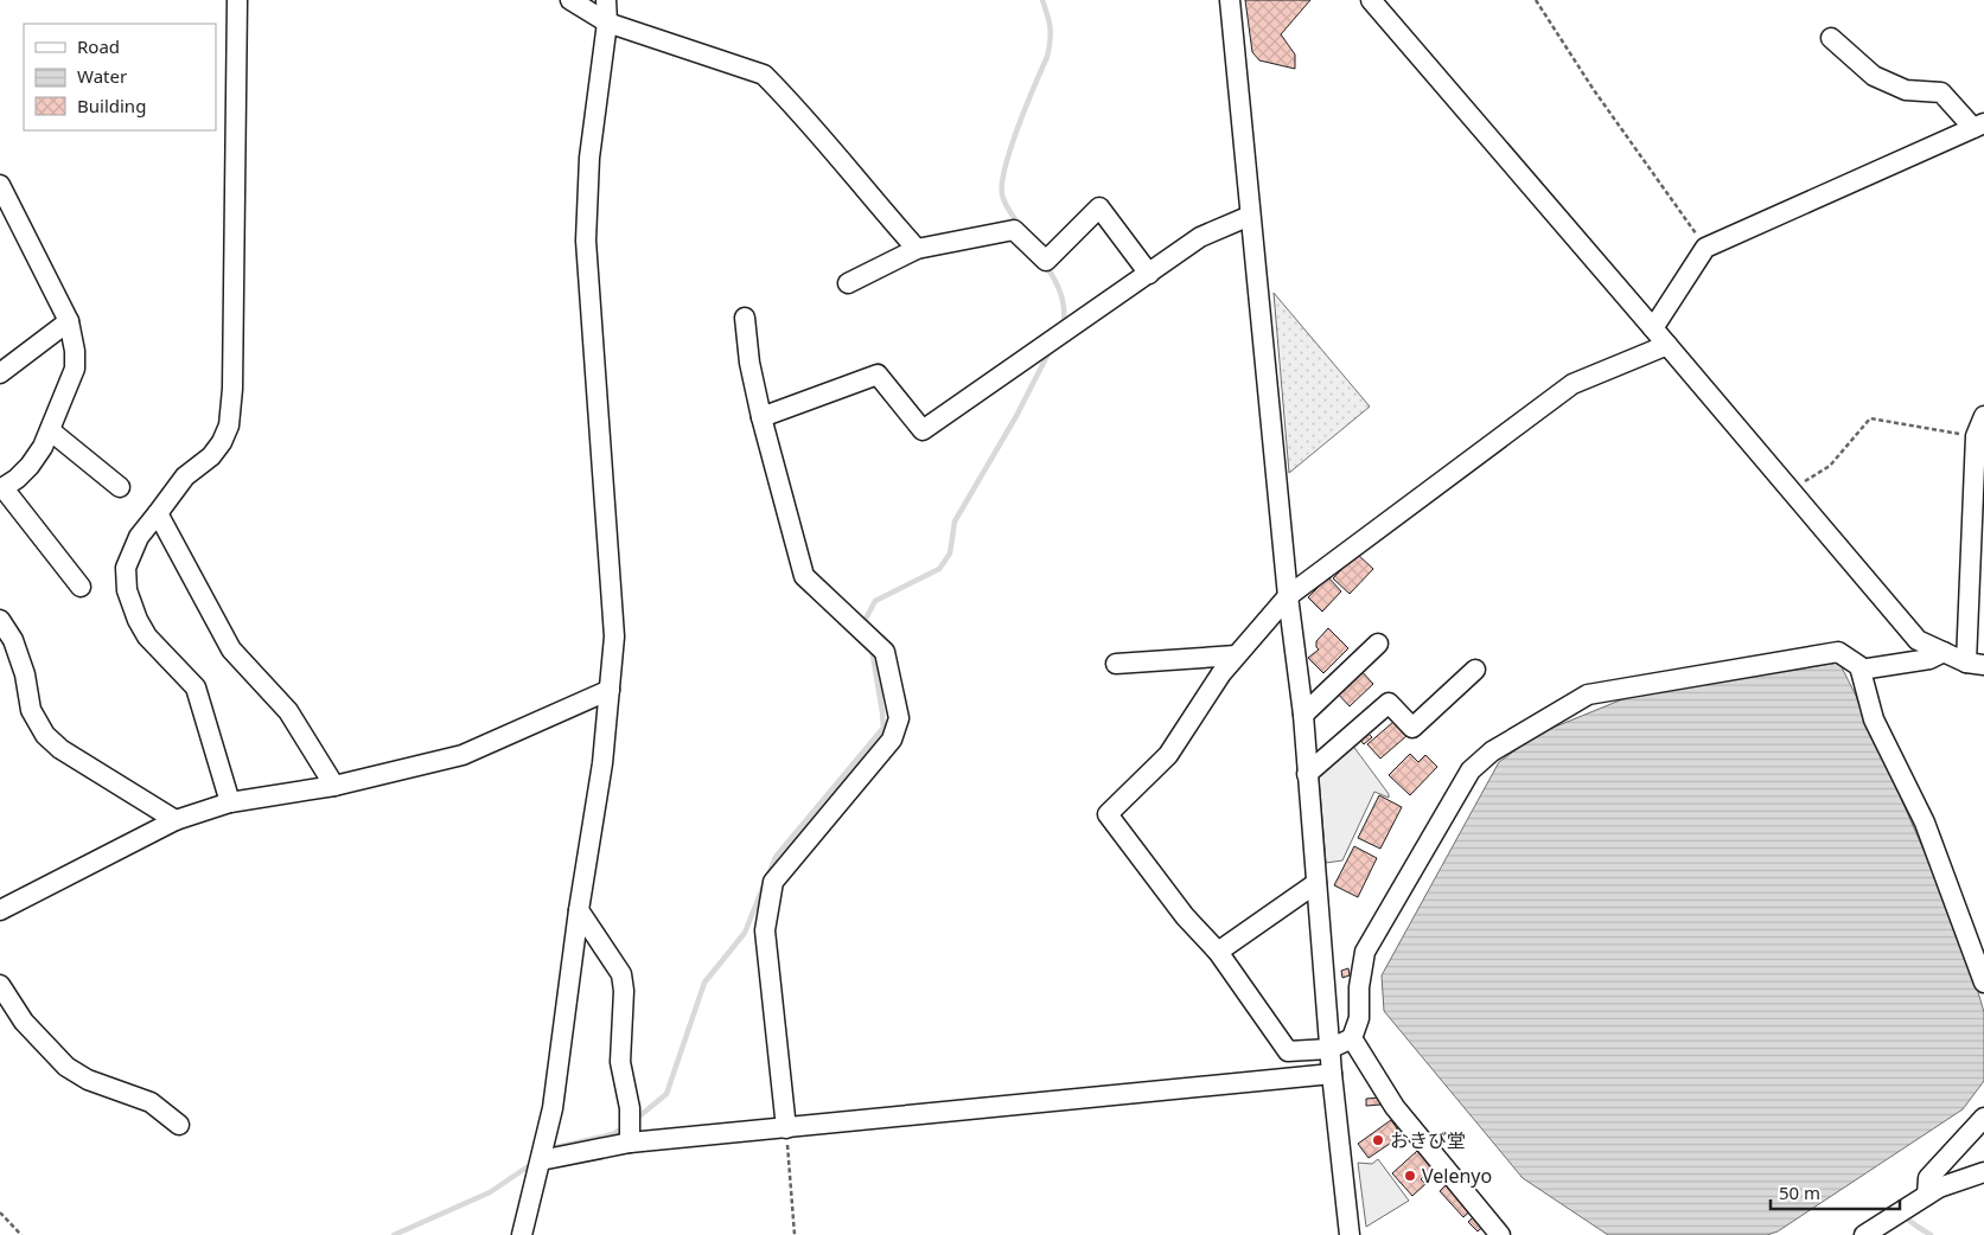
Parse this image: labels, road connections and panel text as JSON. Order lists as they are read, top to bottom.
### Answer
{
  "places": ["おきび堂", "Velenyo"],
  "legend": ["Road", "Water", "Building"],
  "scale_bar": "50 m"
}
